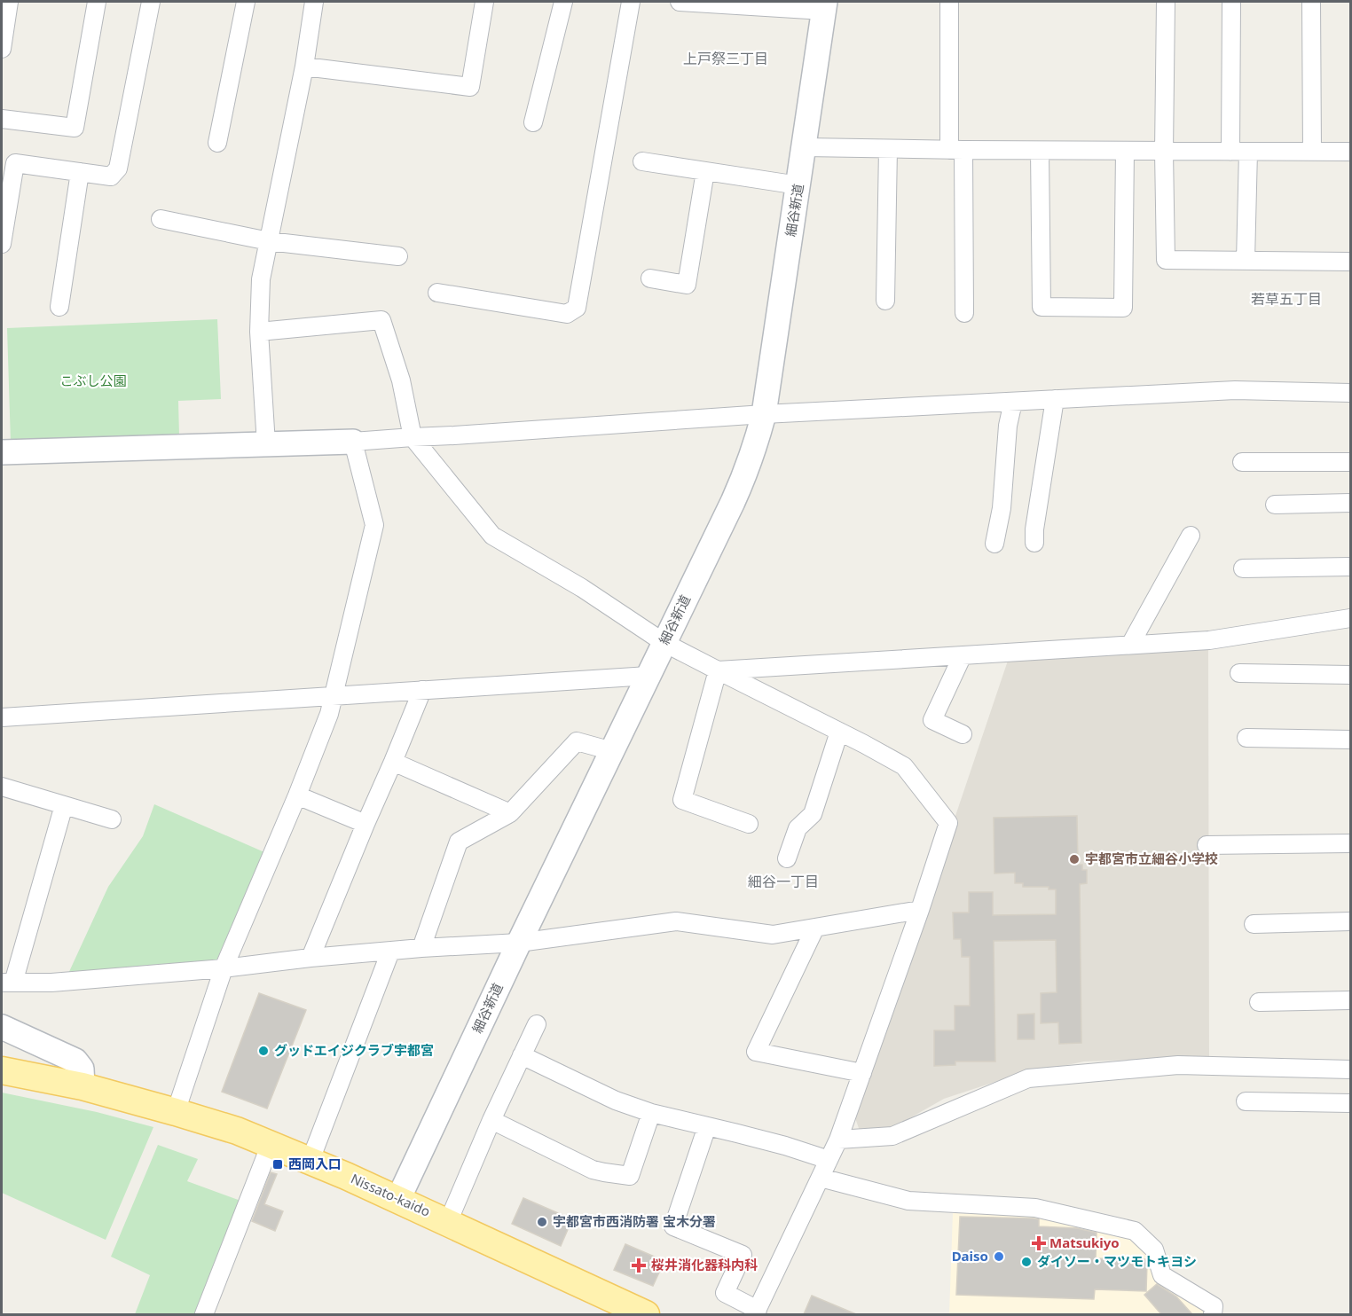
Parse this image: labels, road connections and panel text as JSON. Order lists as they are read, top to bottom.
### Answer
{
  "streets": {
    "main road": ["Nissato-kaido"],
    "street": ["細谷新道"]
  },
  "crossings": [
    ["細谷新道", "Nissato-kaido"]
  ],
  "districts": ["上戸祭三丁目", "若草五丁目", "細谷一丁目"],
  "parks": ["こぶし公園"],
  "places": {
    "other": [
      "宇都宮市立細谷小学校",
      "グッドエイジクラブ宇都宮",
      "宇都宮市西消防署 宝木分署",
      "Daiso",
      "ダイソー・マツモトキヨシ"
    ],
    "transit": ["西岡入口"],
    "health": ["Matsukiyo", "桜井消化器科内科"]
  }
}
